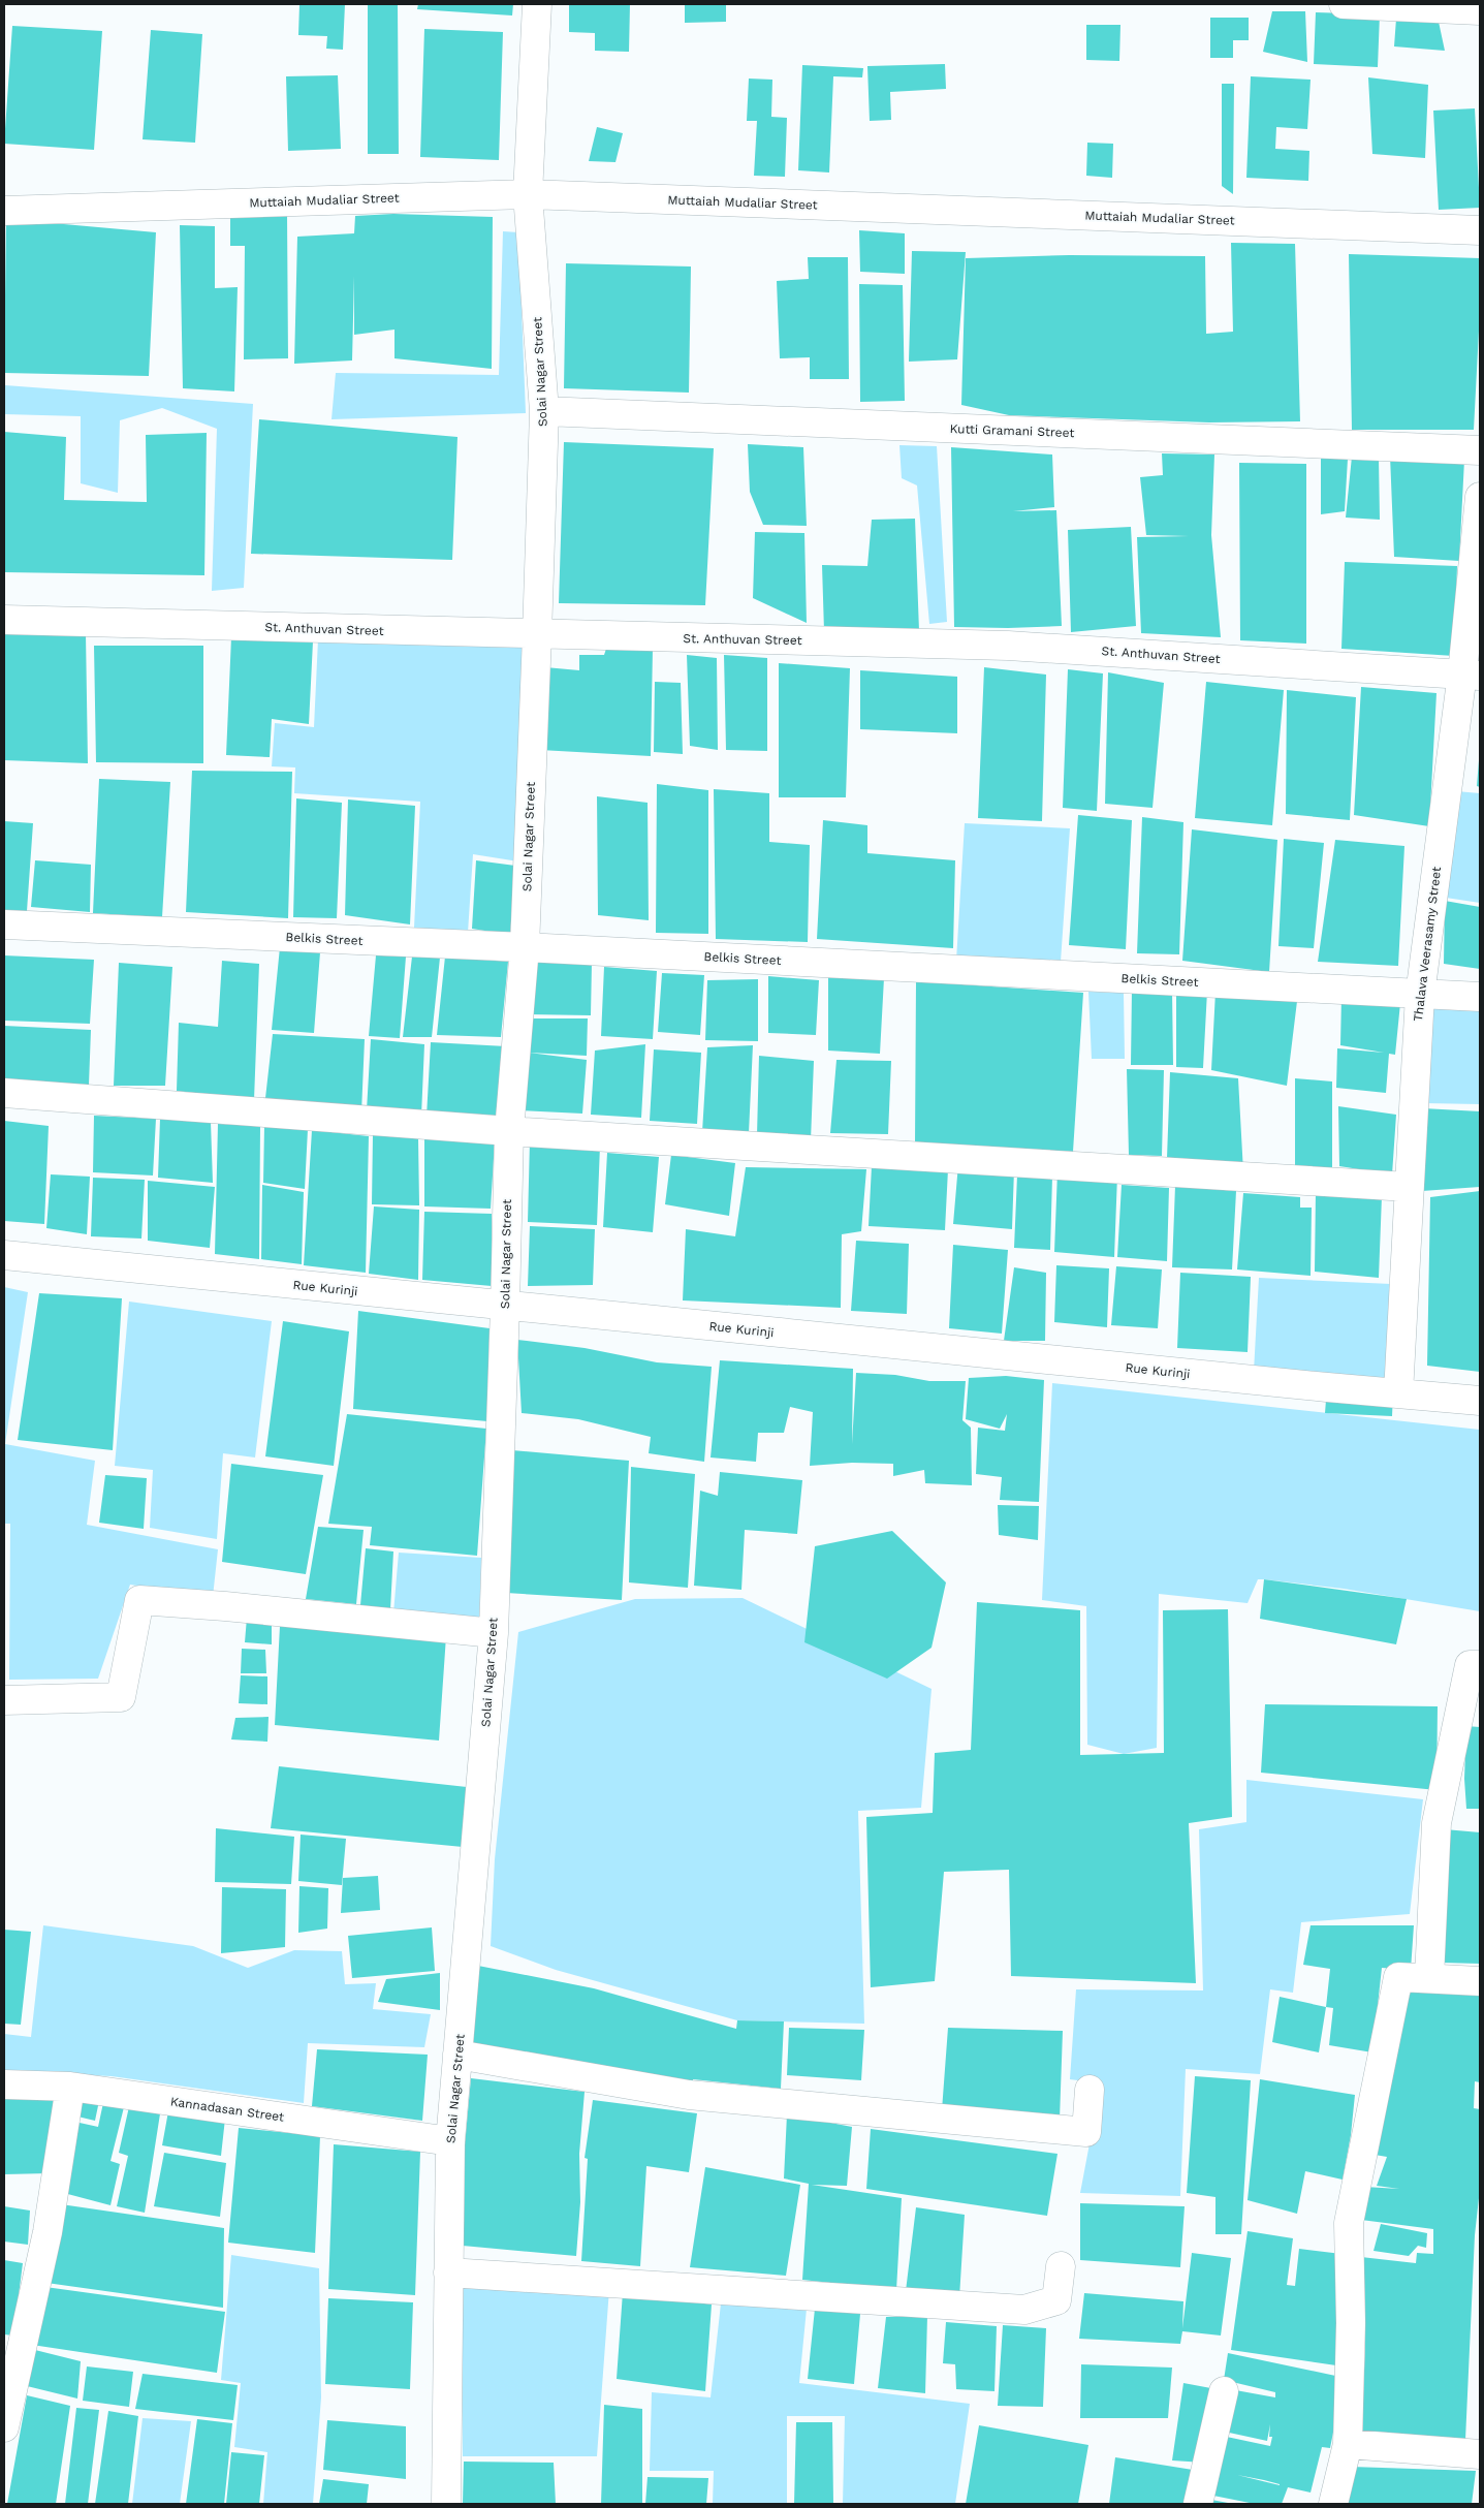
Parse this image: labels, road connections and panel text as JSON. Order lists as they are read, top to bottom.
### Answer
{
  "streets": {
    "street": [
      "Muttaiah Mudaliar Street",
      "Solai Nagar Street",
      "Kutti Gramani Street",
      "St. Anthuvan Street",
      "Belkis Street",
      "Thalava Veerasamy Street",
      "Rue Kurinji",
      "Kannadasan Street"
    ]
  },
  "crossings": [
    ["Muttaiah Mudaliar Street", "Solai Nagar Street"],
    ["Solai Nagar Street", "Kutti Gramani Street"],
    ["Solai Nagar Street", "St. Anthuvan Street"],
    ["Solai Nagar Street", "Belkis Street"],
    ["Solai Nagar Street", "Rue Kurinji"],
    ["Solai Nagar Street", "Kannadasan Street"],
    ["St. Anthuvan Street", "Thalava Veerasamy Street"],
    ["Belkis Street", "Thalava Veerasamy Street"],
    ["Thalava Veerasamy Street", "Rue Kurinji"]
  ]
}
